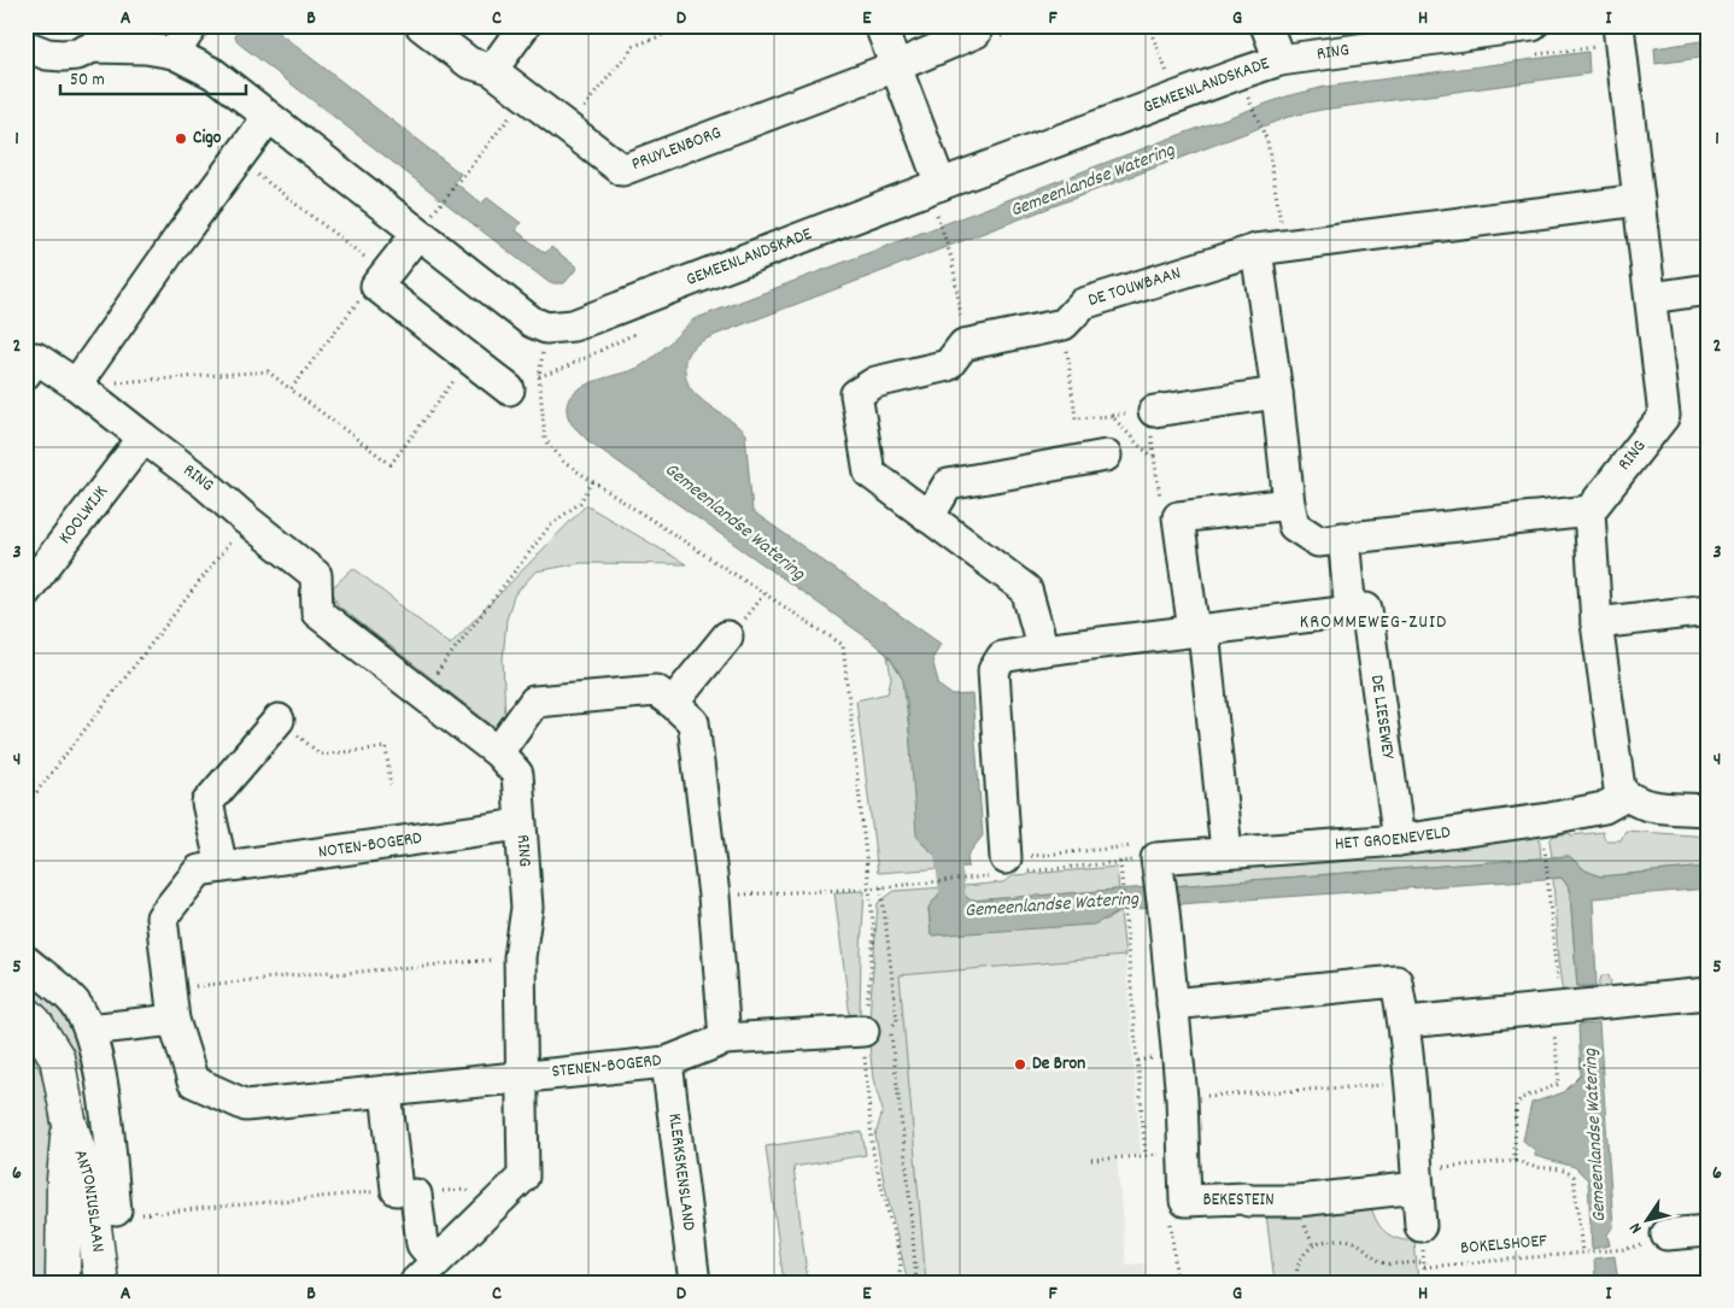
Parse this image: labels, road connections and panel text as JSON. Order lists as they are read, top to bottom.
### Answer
{
  "streets": {
    "main road": ["ANTONIUSLAAN"],
    "street": [
      "RING",
      "GEMEENLANDSKADE",
      "PRUYLENBORG",
      "DE TOUWBAAN",
      "KOOLWIJK",
      "DE LIESEWEY",
      "HET GROENEVELD",
      "NOTEN-BOGERD",
      "STENEN-BOGERD",
      "KLERKSKENSLAND",
      "BEKESTEIN"
    ],
    "path": ["BOKELSHOEF"]
  },
  "crossings": [
    ["RING", "GEMEENLANDSKADE"],
    ["RING", "DE TOUWBAAN"],
    ["RING", "KOOLWIJK"],
    ["RING", "NOTEN-BOGERD"],
    ["RING", "STENEN-BOGERD"],
    ["DE LIESEWEY", "HET GROENEVELD"],
    ["HET GROENEVELD", "BEKESTEIN"],
    ["NOTEN-BOGERD", "STENEN-BOGERD"],
    ["STENEN-BOGERD", "KLERKSKENSLAND"]
  ],
  "districts": ["KROMMEWEG-ZUID"],
  "water": ["Gemeenlandse Watering"],
  "places": ["Cigo", "De Bron"],
  "scale_bar": "50 m",
  "north": "bottom left",
  "grid": {
    "columns": [
      "A",
      "B",
      "C",
      "D",
      "E",
      "F",
      "G",
      "H",
      "I"
    ],
    "rows": [
      "1",
      "2",
      "3",
      "4",
      "5",
      "6"
    ]
  }
}
